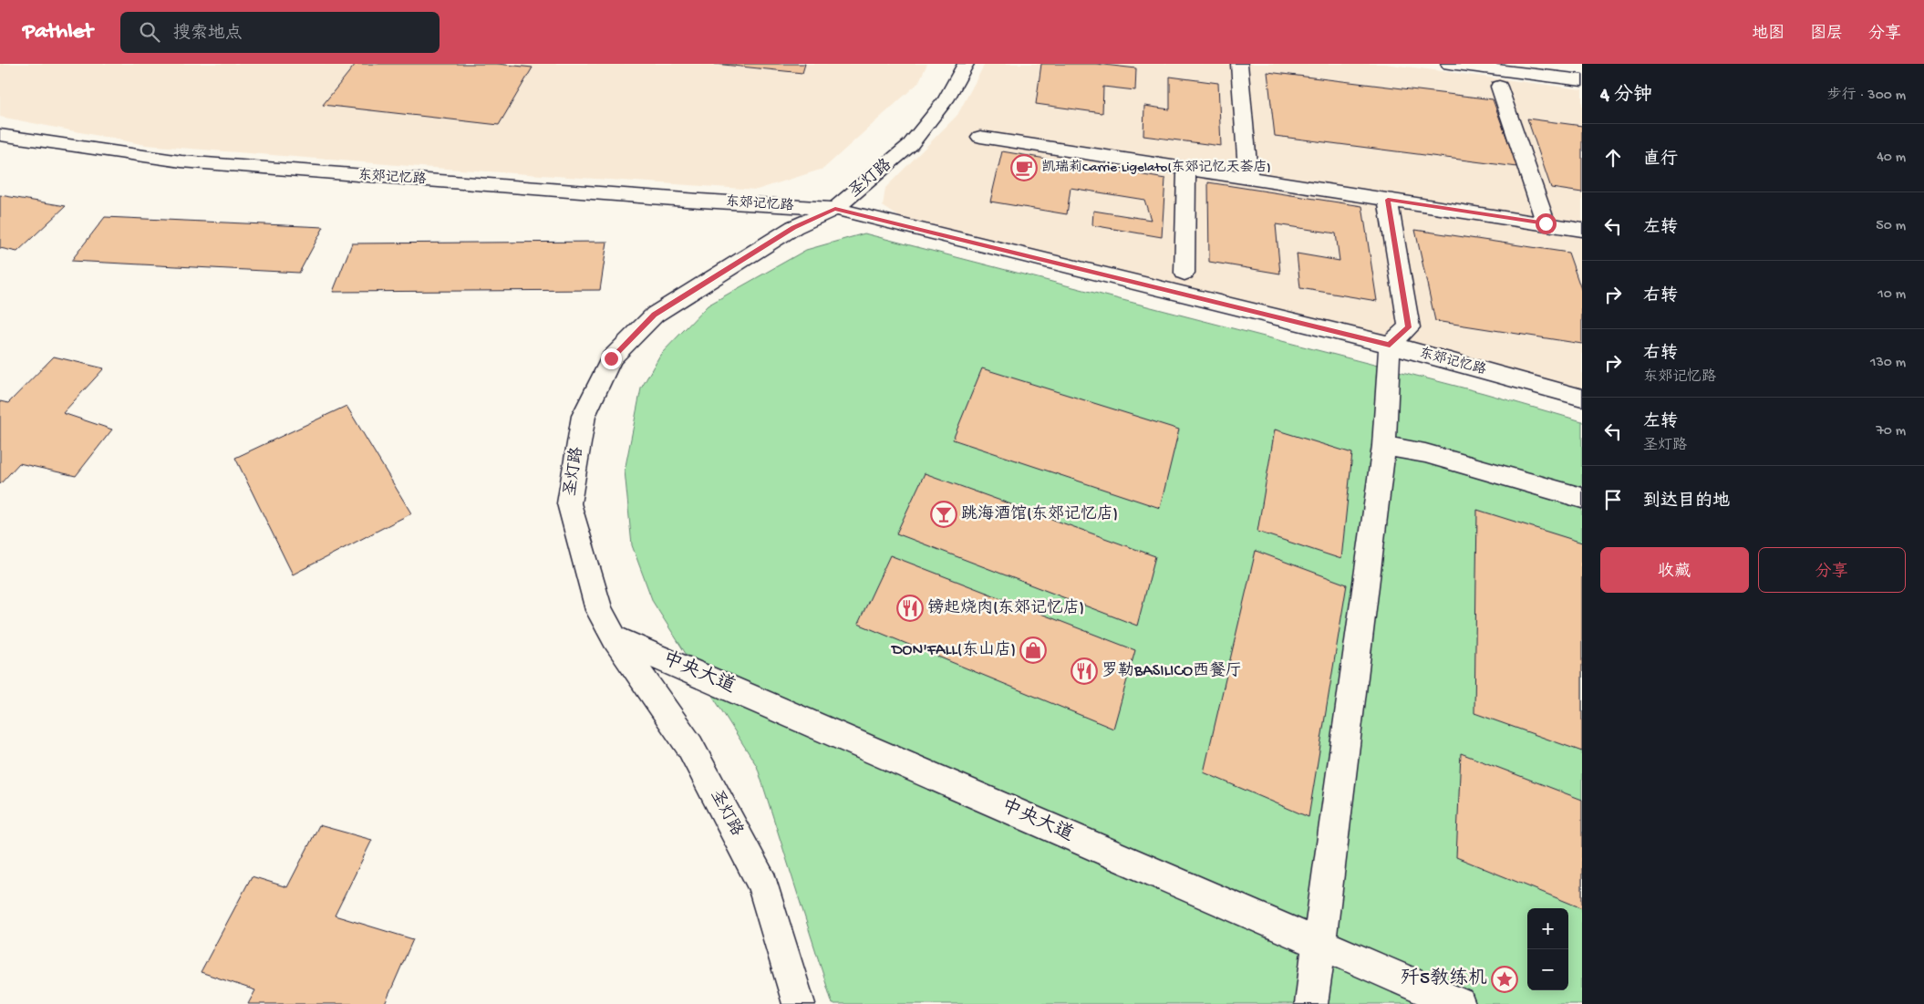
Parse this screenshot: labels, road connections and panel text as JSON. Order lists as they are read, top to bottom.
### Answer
{
  "streets": {
    "street": ["东郊记忆路", "圣灯路", "中央大道"]
  },
  "crossings": [
    ["东郊记忆路", "圣灯路"],
    ["圣灯路", "中央大道"]
  ],
  "places": {
    "cafe": ["凯瑞莉Carrie·Ligelato(东郊记忆天荟店)"],
    "bar": ["跳海酒馆(东郊记忆店)"],
    "restaurant": ["镑起烧肉(东郊记忆店)", "罗勒BASILICO西餐厅"],
    "shop": ["DON'FALL(东山店)"],
    "place": ["歼5教练机"]
  },
  "page": {
    "header": "Pathlet",
    "search": "搜索地点",
    "nav": ["地图", "图层", "分享"],
    "heading": ["4 分钟", "步行 · 300 m"],
    "list": [
      ["直行", "40 m"],
      ["左转", "50 m"],
      ["右转", "10 m"],
      ["右转", "东郊记忆路", "130 m"],
      ["左转", "圣灯路", "70 m"],
      "到达目的地"
    ],
    "buttons": ["收藏", "分享"],
    "map_buttons": ["+", "−"]
  }
}
